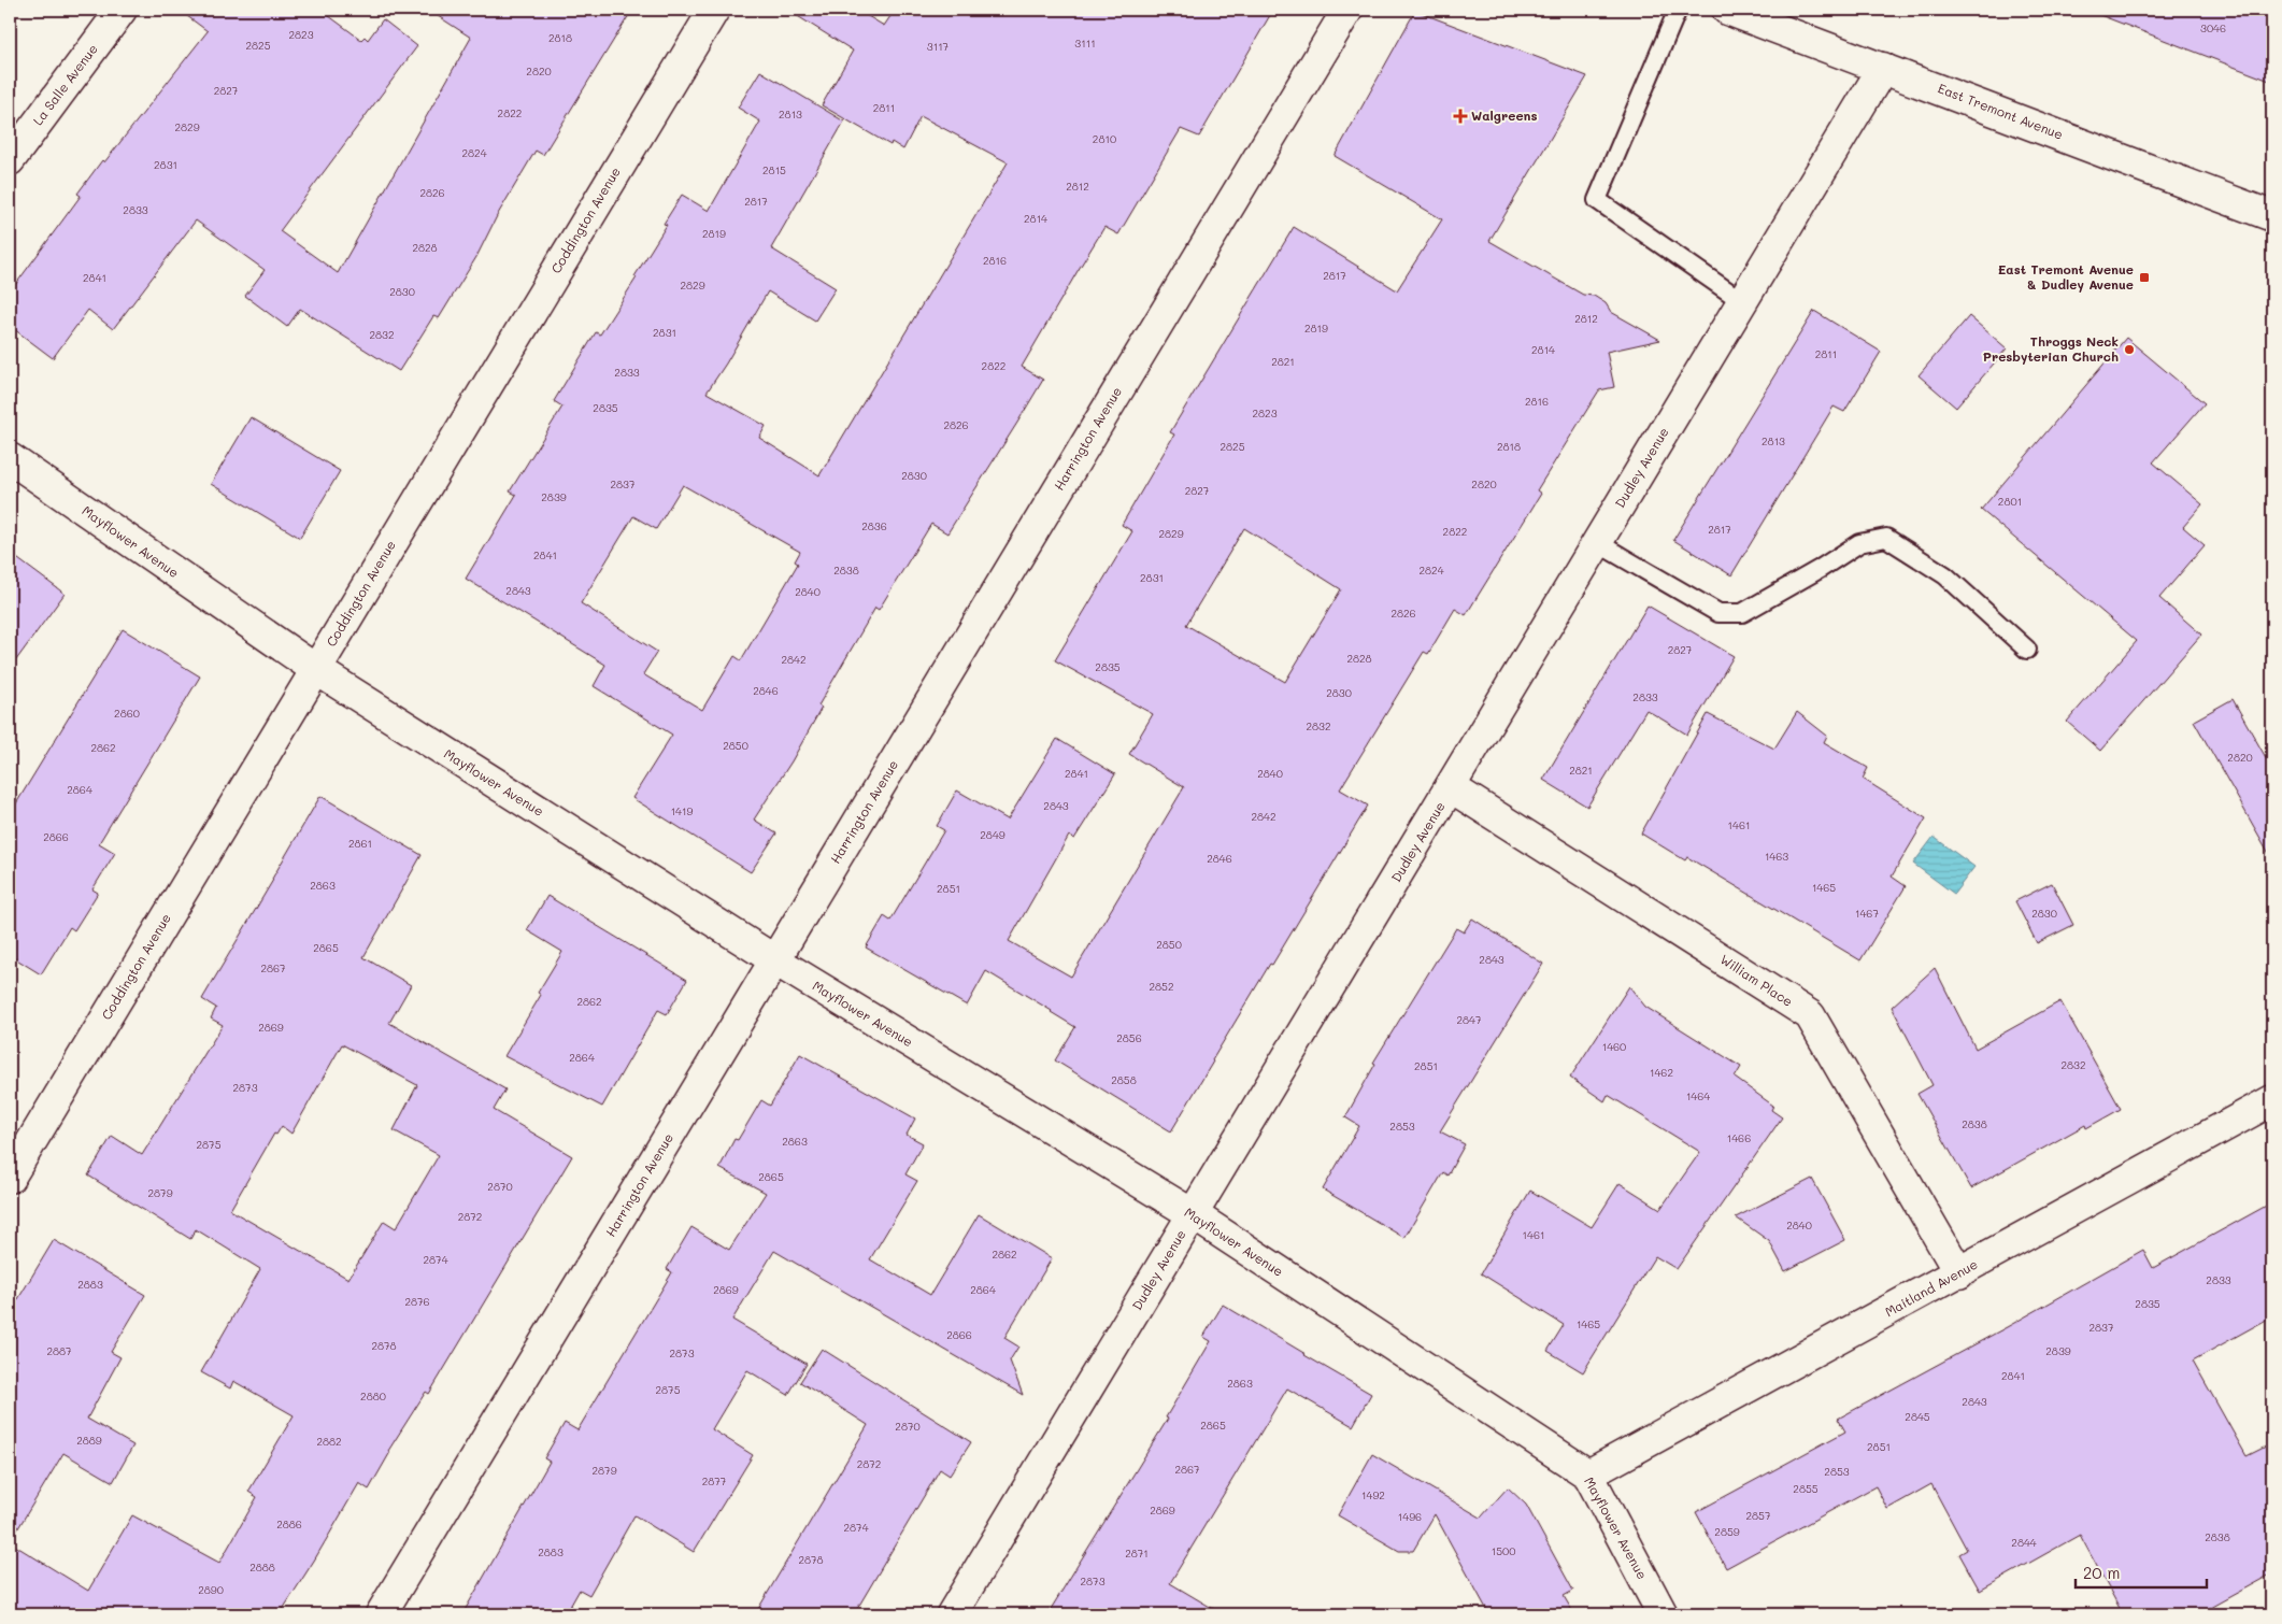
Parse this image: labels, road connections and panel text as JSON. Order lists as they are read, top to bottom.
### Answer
{
  "streets": {
    "street": [
      "La Salle Avenue",
      "East Tremont Avenue",
      "Coddington Avenue",
      "Harrington Avenue",
      "Dudley Avenue",
      "Mayflower Avenue",
      "William Place",
      "Maitland Avenue"
    ]
  },
  "crossings": [
    ["East Tremont Avenue", "Dudley Avenue"],
    ["Coddington Avenue", "Mayflower Avenue"],
    ["Harrington Avenue", "Mayflower Avenue"],
    ["Dudley Avenue", "Mayflower Avenue"],
    ["Dudley Avenue", "William Place"],
    ["Mayflower Avenue", "Maitland Avenue"],
    ["William Place", "Maitland Avenue"]
  ],
  "places": {
    "health": ["Walgreens"],
    "transit": ["East Tremont Avenue & Dudley Avenue"],
    "other": ["Throggs Neck Presbyterian Church"]
  },
  "house_numbers": [
    "3046",
    "2823",
    "2818",
    "3111",
    "2825",
    "3117",
    "2820",
    "2827",
    "2811",
    "2822",
    "2813",
    "2829",
    "2810",
    "2824",
    "2831",
    "2815",
    "2812",
    "2826",
    "2817",
    "2833",
    "2814",
    "2819",
    "2828",
    "2816",
    "2817",
    "2841",
    "2829",
    "2830",
    "2812",
    "2819",
    "2831",
    "2832",
    "2814",
    "2811",
    "2821",
    "2822",
    "2833",
    "2816",
    "2835",
    "2823",
    "2826",
    "2813",
    "2825",
    "2818",
    "2830",
    "2837",
    "2820",
    "2827",
    "2839",
    "2801",
    "2836",
    "2817",
    "2822",
    "2829",
    "2841",
    "2838",
    "2824",
    "2831",
    "2843",
    "2840",
    "2826",
    "2827",
    "2828",
    "2842",
    "2835",
    "2846",
    "2830",
    "2833",
    "2860",
    "2832",
    "2850",
    "2862",
    "2820",
    "2821",
    "2841",
    "2840",
    "2864",
    "2843",
    "1419",
    "2842",
    "1461",
    "2849",
    "2866",
    "2861",
    "1463",
    "2846",
    "2863",
    "1465",
    "2851",
    "1467",
    "2830",
    "2850",
    "2865",
    "2843",
    "2867",
    "2852",
    "2862",
    "2847",
    "2869",
    "2856",
    "1460",
    "2864",
    "2832",
    "2851",
    "1462",
    "2858",
    "2873",
    "1464",
    "2838",
    "2853",
    "1466",
    "2863",
    "2875",
    "2865",
    "2870",
    "2879",
    "2872",
    "2840",
    "1461",
    "2862",
    "2874",
    "2833",
    "2883",
    "2869",
    "2864",
    "2876",
    "2835",
    "1465",
    "2837",
    "2866",
    "2878",
    "2887",
    "2839",
    "2873",
    "2841",
    "2863",
    "2875",
    "2880",
    "2843",
    "2845",
    "2865",
    "2870",
    "2889",
    "2882",
    "2851",
    "2872",
    "2867",
    "2879",
    "2853",
    "2877",
    "2855",
    "1492",
    "2869",
    "2857",
    "1496",
    "2886",
    "2874",
    "2859",
    "2838",
    "2844",
    "1500",
    "2883",
    "2871",
    "2878",
    "2888",
    "2873",
    "2890"
  ],
  "scale_bar": "20 m"
}
